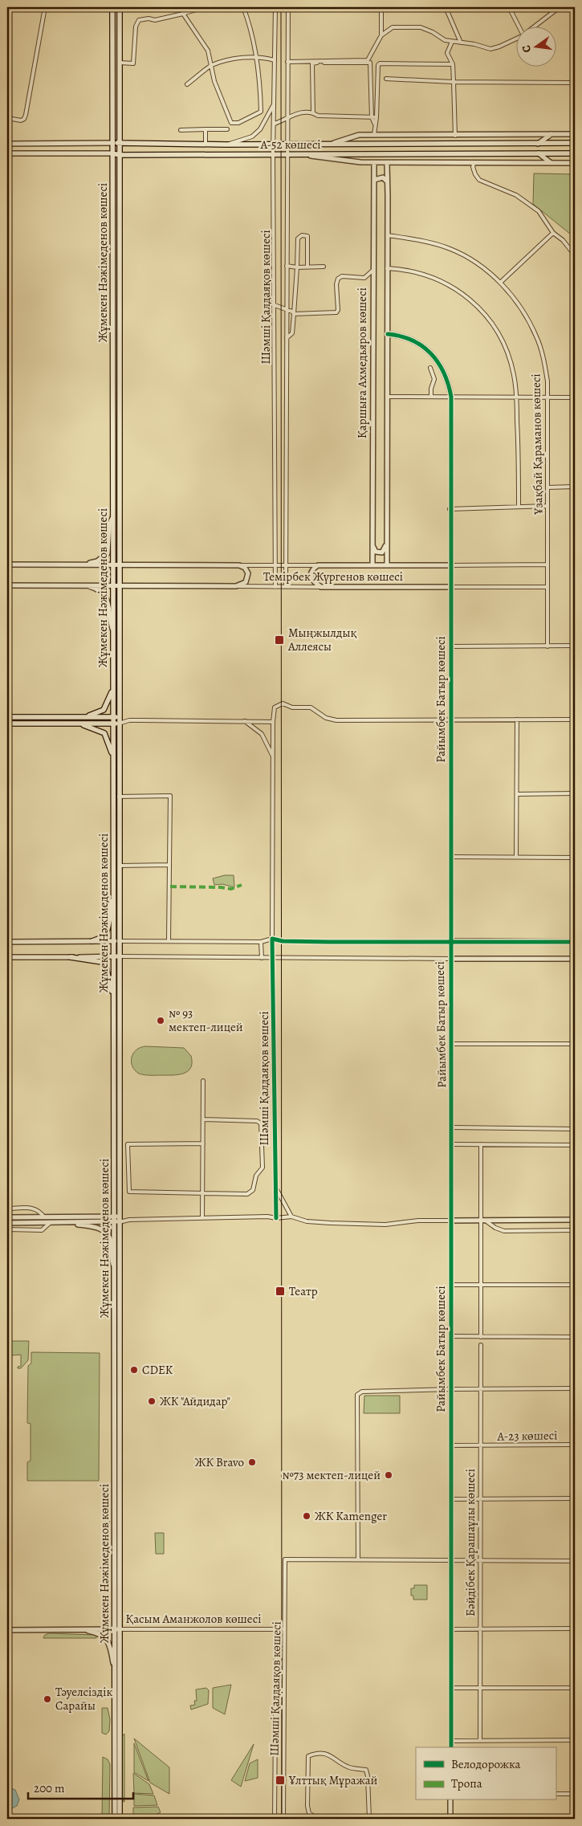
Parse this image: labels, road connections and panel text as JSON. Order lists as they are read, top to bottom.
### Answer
{
  "streets": {
    "main road": ["А-52 көшесі", "Жұмекен Нәжімеденов көшесі"],
    "street": [
      "Шәмші Қалдаяқов көшесі",
      "Қаршыға Ахмедьяров көшесі",
      "Ұзақбай Қараманов көшесі",
      "Темірбек Жүргенов көшесі",
      "Райымбек Батыр көшесі",
      "А-23 көшесі",
      "Бәйдібек Қарашаұлы көшесі",
      "Қасым Аманжолов көшесі"
    ]
  },
  "crossings": [
    ["А-52 көшесі", "Жұмекен Нәжімеденов көшесі"],
    ["А-52 көшесі", "Шәмші Қалдаяқов көшесі"],
    ["Жұмекен Нәжімеденов көшесі", "Темірбек Жүргенов көшесі"],
    ["Жұмекен Нәжімеденов көшесі", "Қасым Аманжолов көшесі"],
    ["Шәмші Қалдаяқов көшесі", "Темірбек Жүргенов көшесі"],
    ["Шәмші Қалдаяқов көшесі", "Райымбек Батыр көшесі"],
    ["Шәмші Қалдаяқов көшесі", "Қасым Аманжолов көшесі"],
    ["Қаршыға Ахмедьяров көшесі", "Ұзақбай Қараманов көшесі"],
    ["Қаршыға Ахмедьяров көшесі", "Темірбек Жүргенов көшесі"],
    ["Қаршыға Ахмедьяров көшесі", "Райымбек Батыр көшесі"],
    ["Ұзақбай Қараманов көшесі", "Темірбек Жүргенов көшесі"],
    ["Темірбек Жүргенов көшесі", "Райымбек Батыр көшесі"],
    ["Райымбек Батыр көшесі", "А-23 көшесі"],
    ["А-23 көшесі", "Бәйдібек Қарашаұлы көшесі"]
  ],
  "places": {
    "transit": ["Мыңжылдық Аллеясы", "Театр", "Ұлттық Мұражай"],
    "other": [
      "№ 93 мектеп-лицей",
      "CDEK",
      "ЖК \"Айдидар\"",
      "ЖК Bravo",
      "№73 мектеп-лицей",
      "ЖК Kamenger",
      "Тәуелсіздік Сарайы"
    ]
  },
  "legend": ["Велодорожка", "Тропа"],
  "scale_bar": "200 m",
  "north": "left"
}
